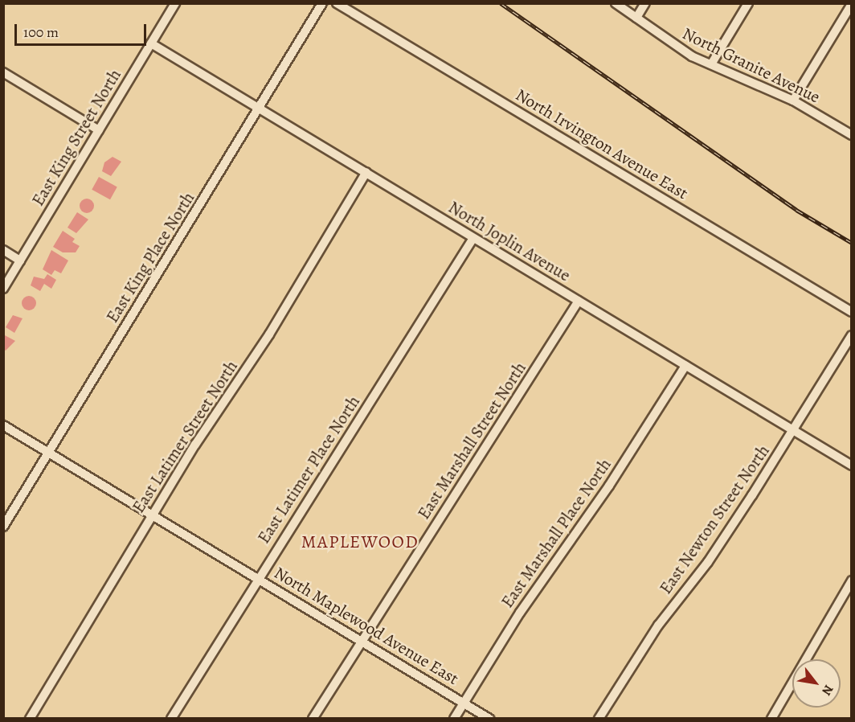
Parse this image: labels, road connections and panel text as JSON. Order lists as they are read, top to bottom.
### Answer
{
  "streets": {
    "street": [
      "North Granite Avenue",
      "East King Street North",
      "North Irvington Avenue East",
      "North Joplin Avenue",
      "East King Place North",
      "East Latimer Street North",
      "East Marshall Street North",
      "East Latimer Place North",
      "East Newton Street North",
      "East Marshall Place North",
      "North Maplewood Avenue East"
    ]
  },
  "crossings": [
    ["East King Street North", "North Joplin Avenue"],
    ["North Joplin Avenue", "East King Place North"],
    ["North Joplin Avenue", "East Latimer Street North"],
    ["North Joplin Avenue", "East Marshall Street North"],
    ["North Joplin Avenue", "East Latimer Place North"],
    ["North Joplin Avenue", "East Newton Street North"],
    ["North Joplin Avenue", "East Marshall Place North"],
    ["East King Place North", "North Maplewood Avenue East"],
    ["East Latimer Street North", "North Maplewood Avenue East"],
    ["East Marshall Street North", "North Maplewood Avenue East"],
    ["East Latimer Place North", "North Maplewood Avenue East"],
    ["East Marshall Place North", "North Maplewood Avenue East"]
  ],
  "districts": ["MAPLEWOOD"],
  "scale_bar": "100 m",
  "north": "bottom right"
}
